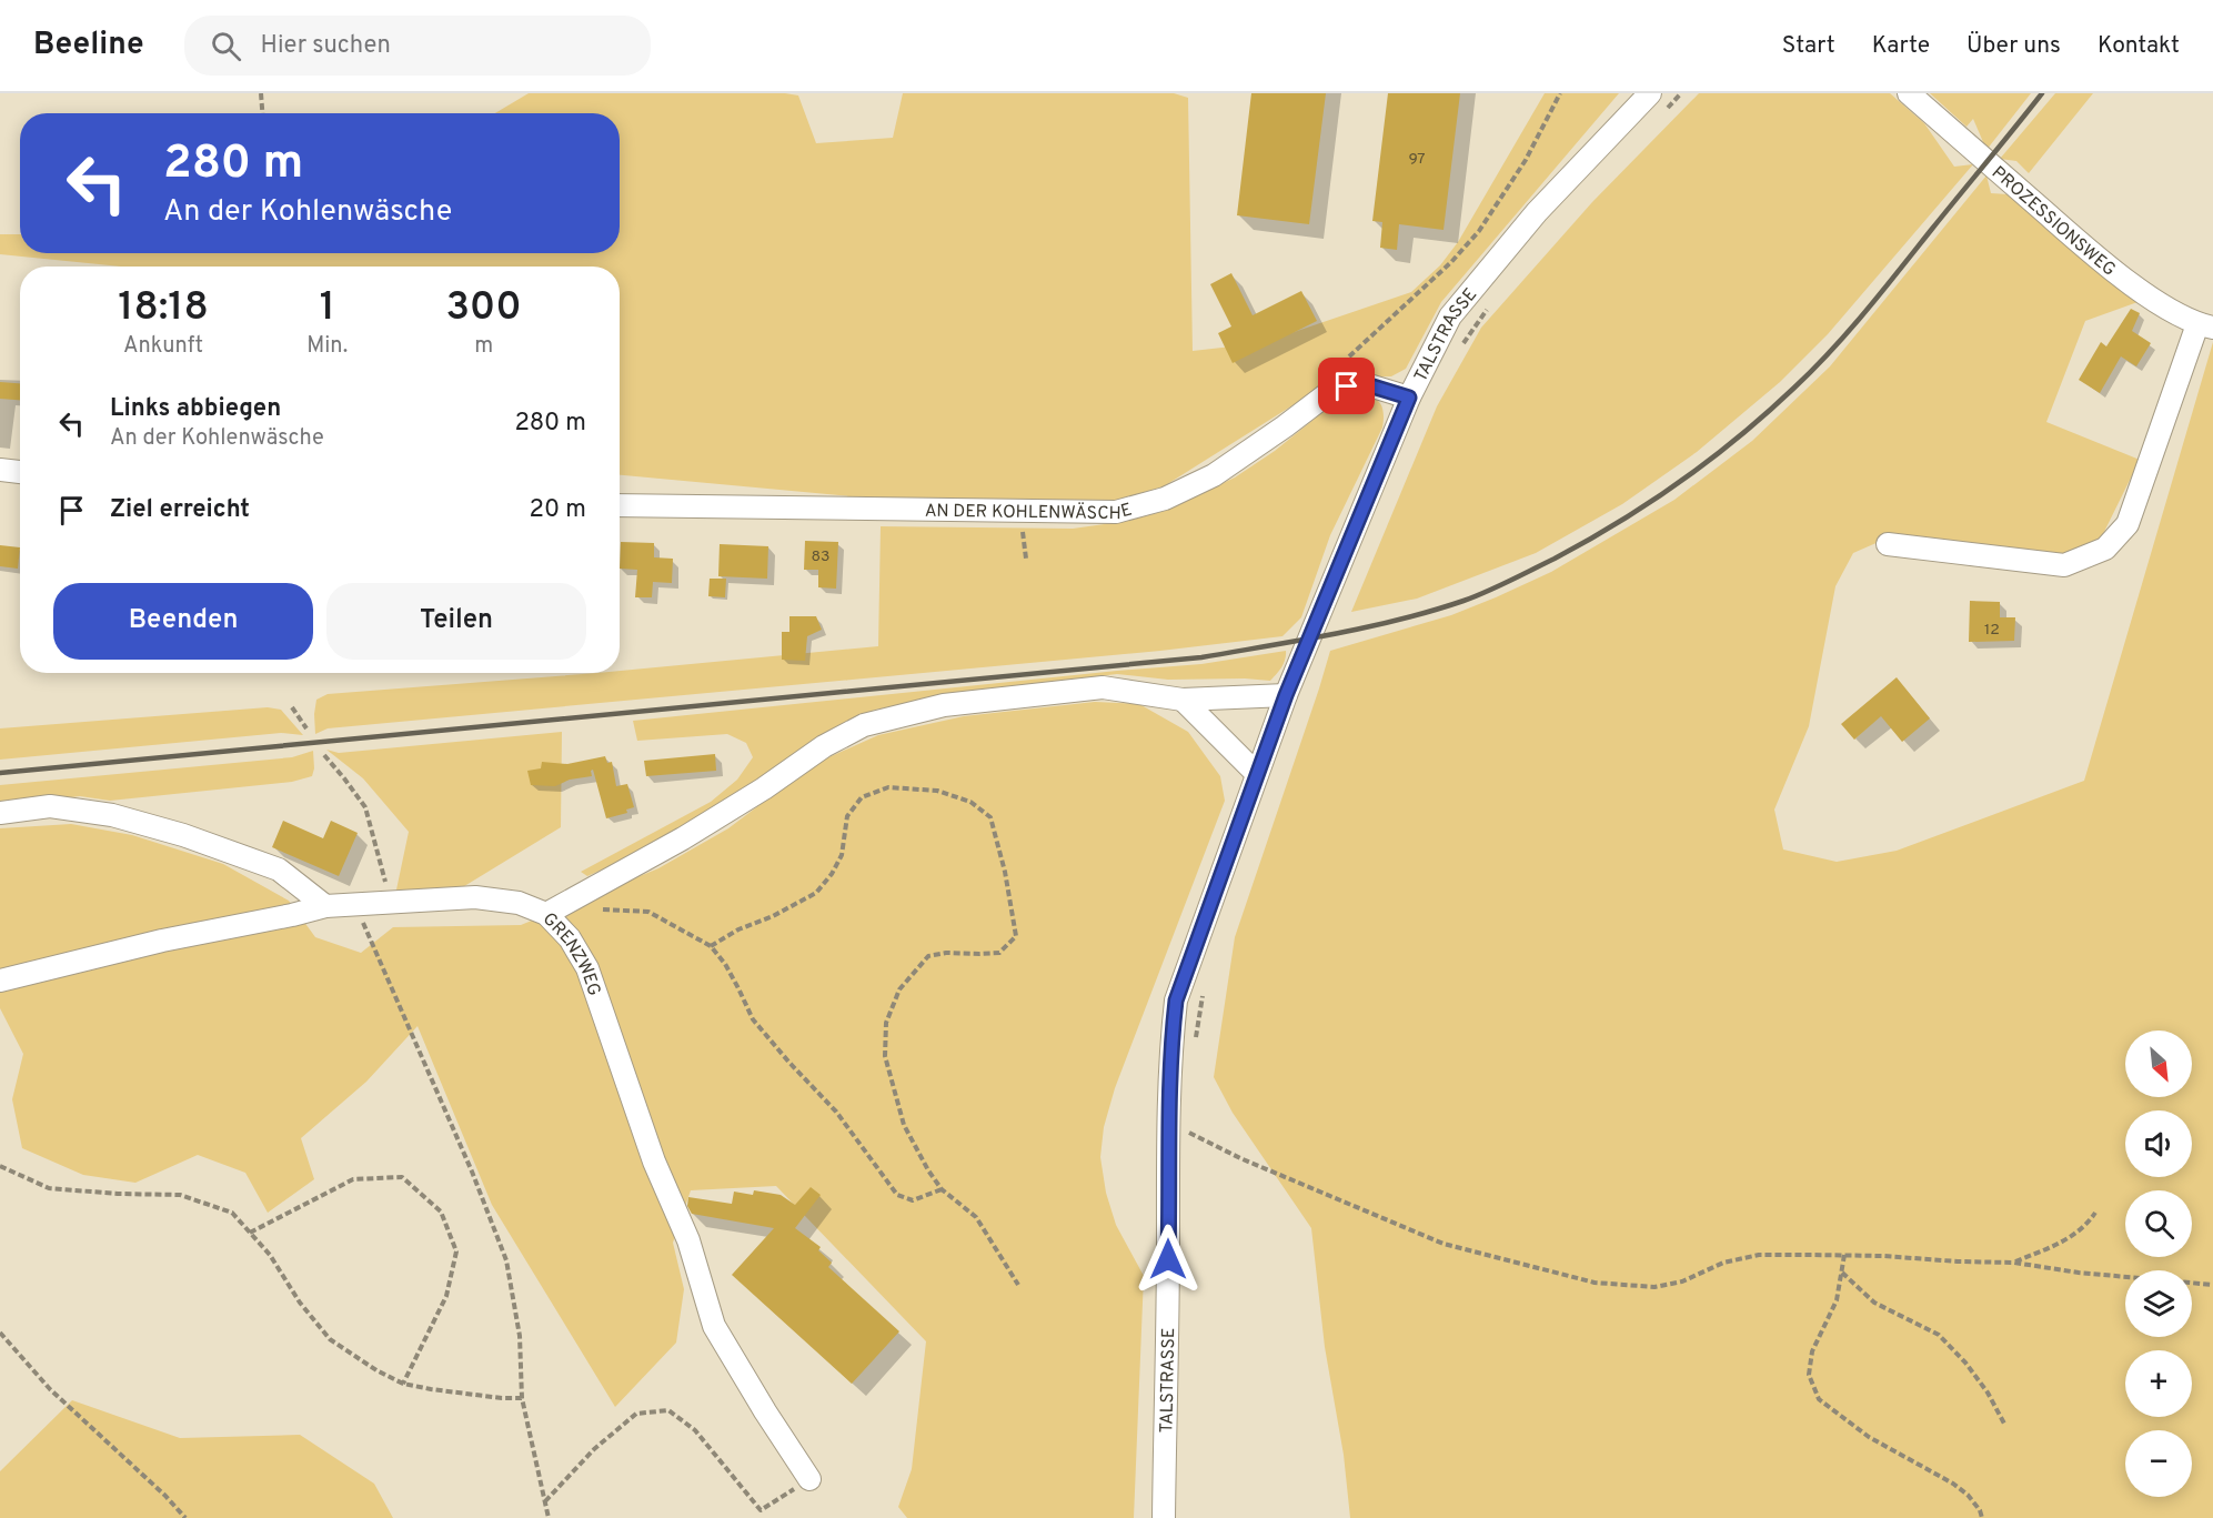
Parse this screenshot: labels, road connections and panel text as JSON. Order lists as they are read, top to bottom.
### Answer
{
  "streets": {
    "street": [
      "PROZESSIONSWEG",
      "TALSTRASSE",
      "AN DER KOHLENWÄSCHE",
      "GRENZWEG"
    ]
  },
  "crossings": [
    ["TALSTRASSE", "AN DER KOHLENWÄSCHE"]
  ],
  "house_numbers": ["97", "83", "12"],
  "north": "bottom right",
  "page": {
    "header": "Beeline",
    "search": "Hier suchen",
    "nav": [
      "Start",
      "Karte",
      "Über uns",
      "Kontakt"
    ],
    "turn": ["280 m", "An der Kohlenwäsche"],
    "eta": [
      "18:18",
      "Ankunft",
      "1",
      "Min.",
      "300",
      "m"
    ],
    "list": [
      {
        "name": "Links abbiegen",
        "note": "An der Kohlenwäsche",
        "value": "280 m"
      },
      {
        "name": "Ziel erreicht",
        "value": "20 m"
      }
    ],
    "buttons": ["Beenden", "Teilen"],
    "map_buttons": ["+", "−"]
  }
}
